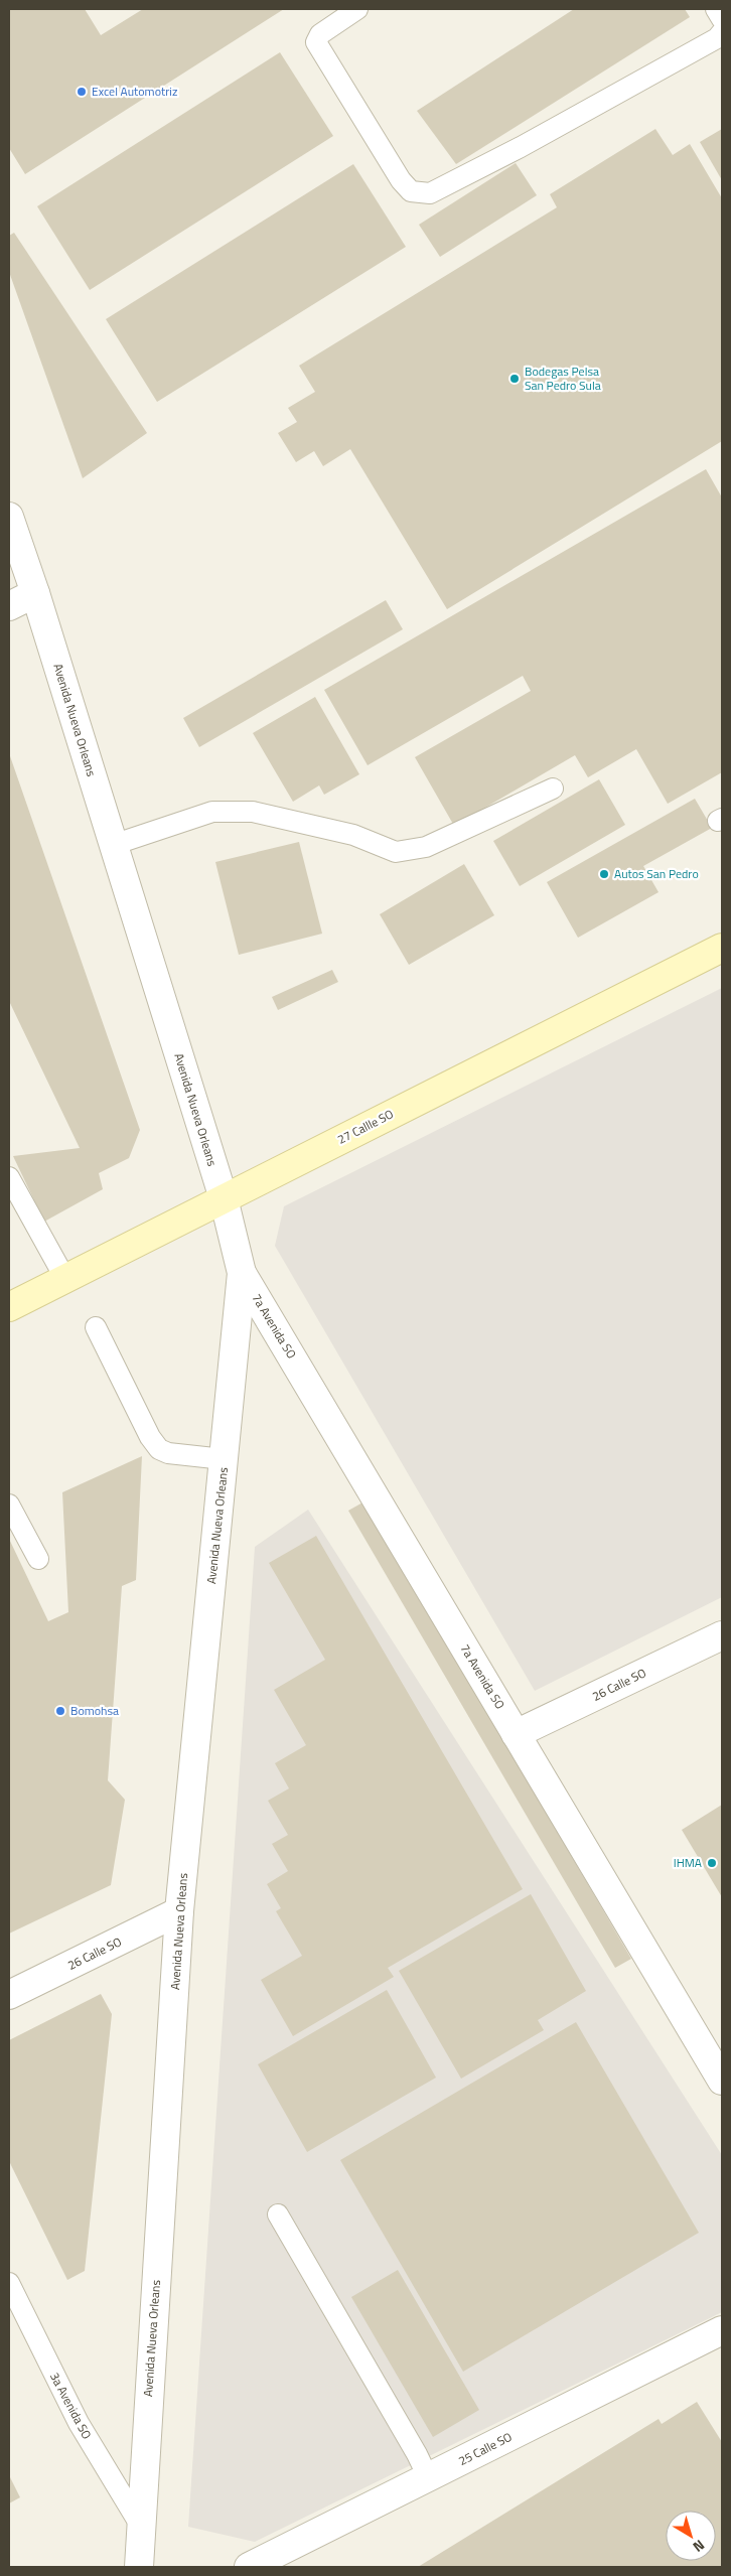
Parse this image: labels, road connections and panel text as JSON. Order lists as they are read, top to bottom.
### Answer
{
  "streets": {
    "main road": ["27 Callle SO"],
    "street": [
      "Avenida Nueva Orleans",
      "7a Avenida SO",
      "26 Calle SO",
      "25 Calle SO"
    ],
    "lane": ["3a Avenida SO"]
  },
  "crossings": [
    ["Avenida Nueva Orleans", "27 Callle SO"],
    ["Avenida Nueva Orleans", "7a Avenida SO"],
    ["Avenida Nueva Orleans", "26 Calle SO"],
    ["Avenida Nueva Orleans", "3a Avenida SO"],
    ["7a Avenida SO", "26 Calle SO"]
  ],
  "places": [
    "Excel Automotriz",
    "Bodegas Pelsa San Pedro Sula",
    "Autos San Pedro",
    "Bomohsa",
    "IHMA"
  ],
  "north": "bottom right"
}
